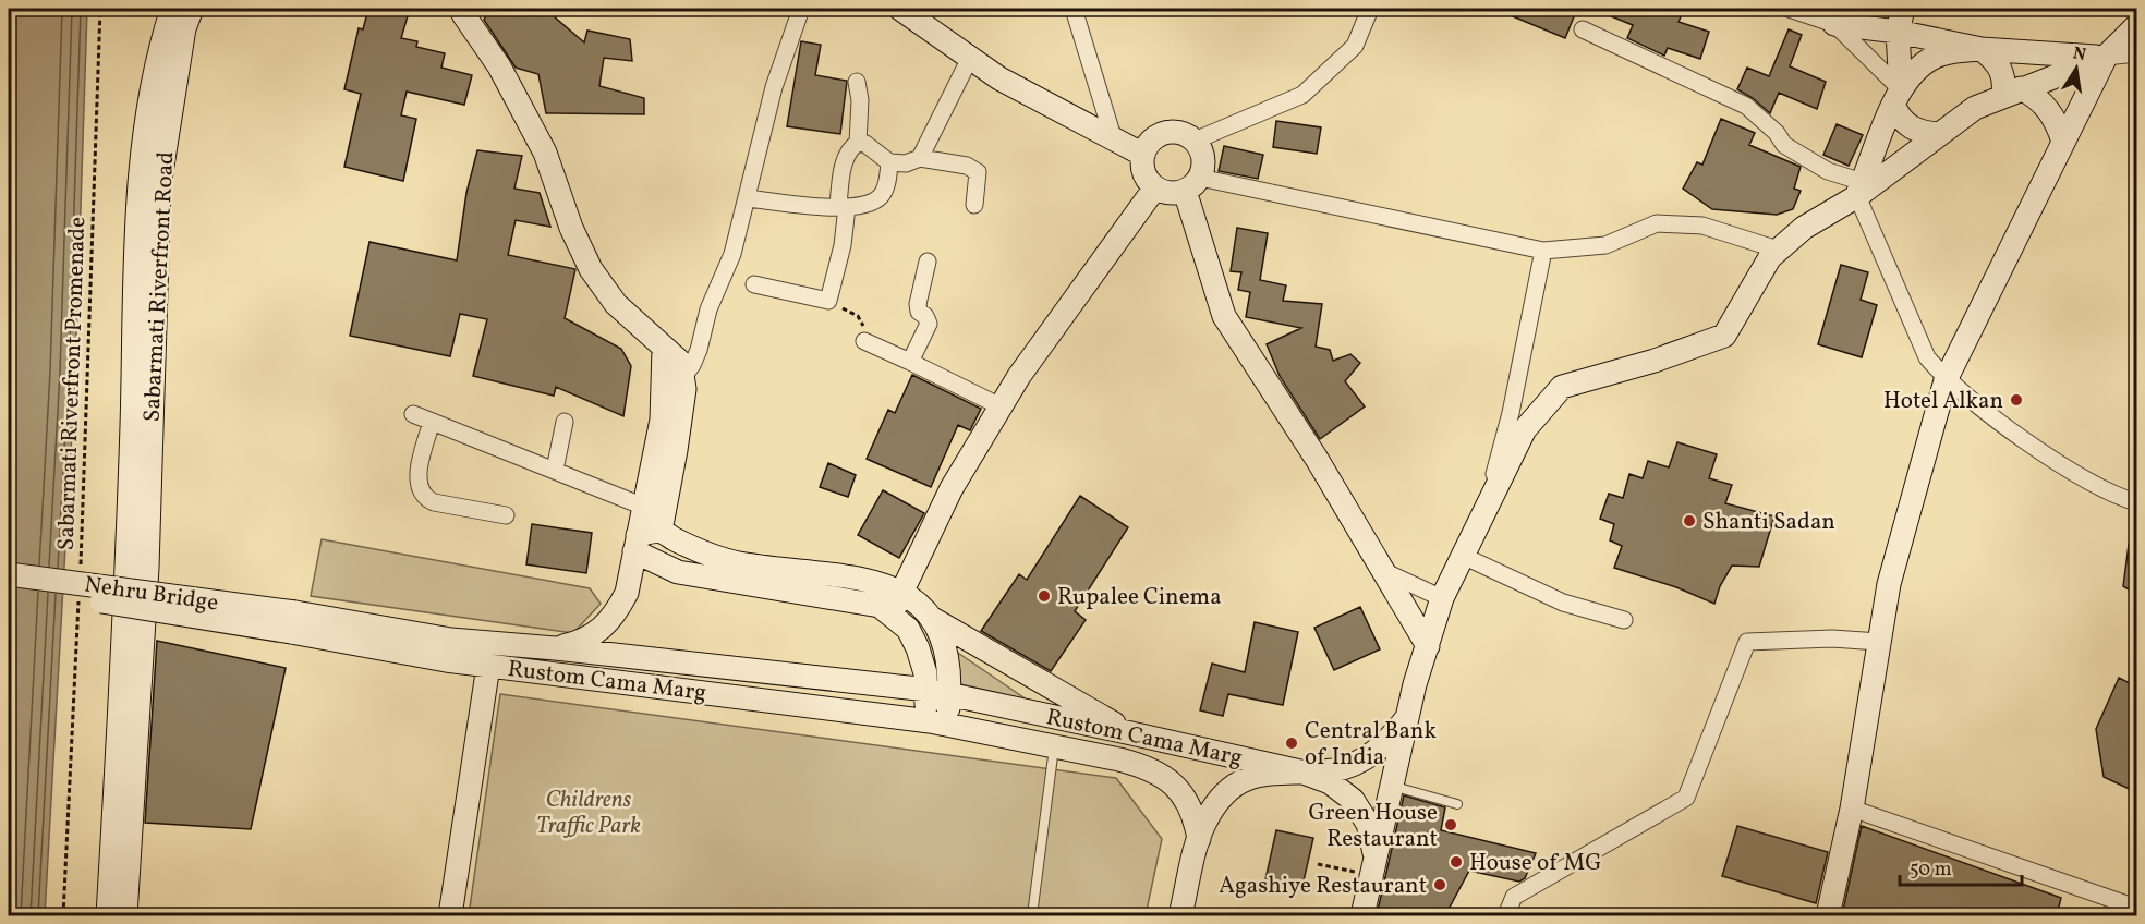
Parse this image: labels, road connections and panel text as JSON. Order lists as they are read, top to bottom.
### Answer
{
  "streets": {
    "main road": ["Sabarmati Riverfront Road", "Nehru Bridge", "Rustom Cama Marg"],
    "path": ["Sabarmati Riverfront Promenade"]
  },
  "crossings": [
    ["Nehru Bridge", "Rustom Cama Marg"]
  ],
  "parks": ["Childrens Traffic Park"],
  "places": [
    "Hotel Alkan",
    "Shanti Sadan",
    "Rupalee Cinema",
    "Central Bank of India",
    "Green House Restaurant",
    "House of MG",
    "Agashiye Restaurant"
  ],
  "scale_bar": "50 m",
  "north": "top"
}
